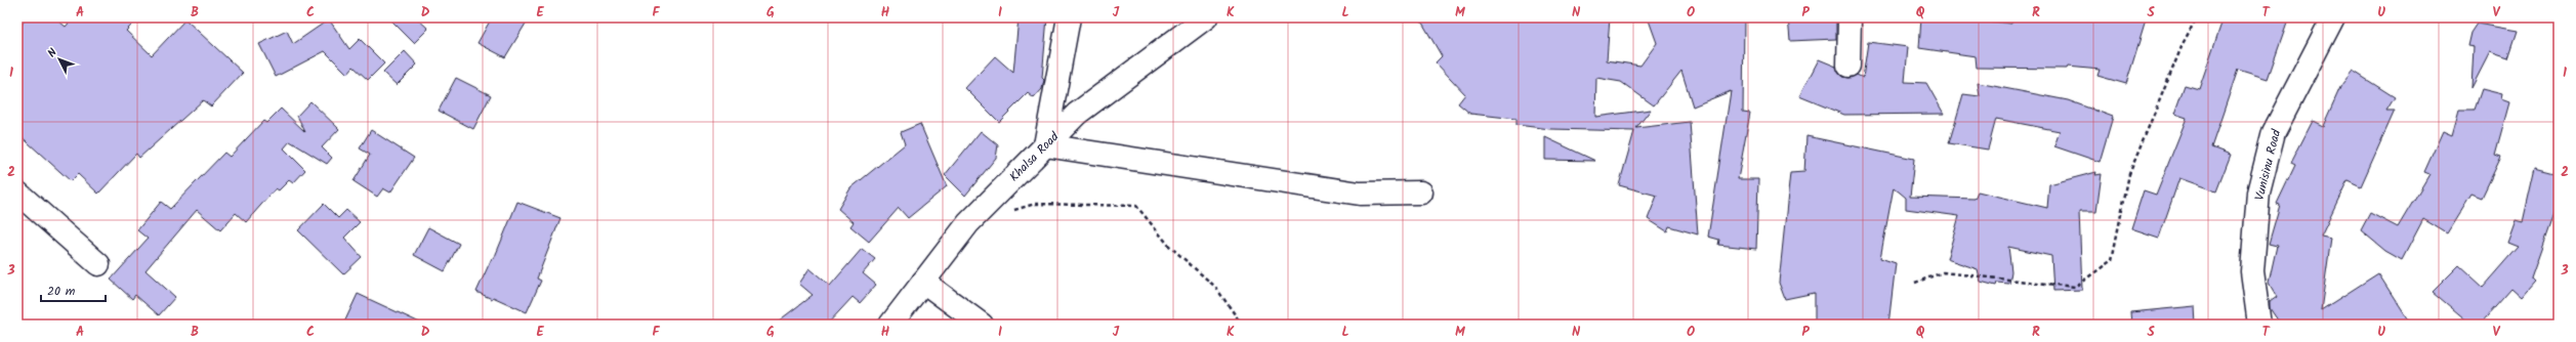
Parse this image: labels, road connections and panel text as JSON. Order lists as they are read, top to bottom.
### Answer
{
  "streets": {
    "street": ["Khalsa Road", "Vunisinu Road"]
  },
  "scale_bar": "20 m",
  "north": "top left",
  "grid": {
    "columns": [
      "A",
      "B",
      "C",
      "D",
      "E",
      "F",
      "G",
      "H",
      "I",
      "J",
      "K",
      "L",
      "M",
      "N",
      "O",
      "P",
      "Q",
      "R",
      "S",
      "T",
      "U",
      "V"
    ],
    "rows": ["1", "2", "3"]
  }
}
